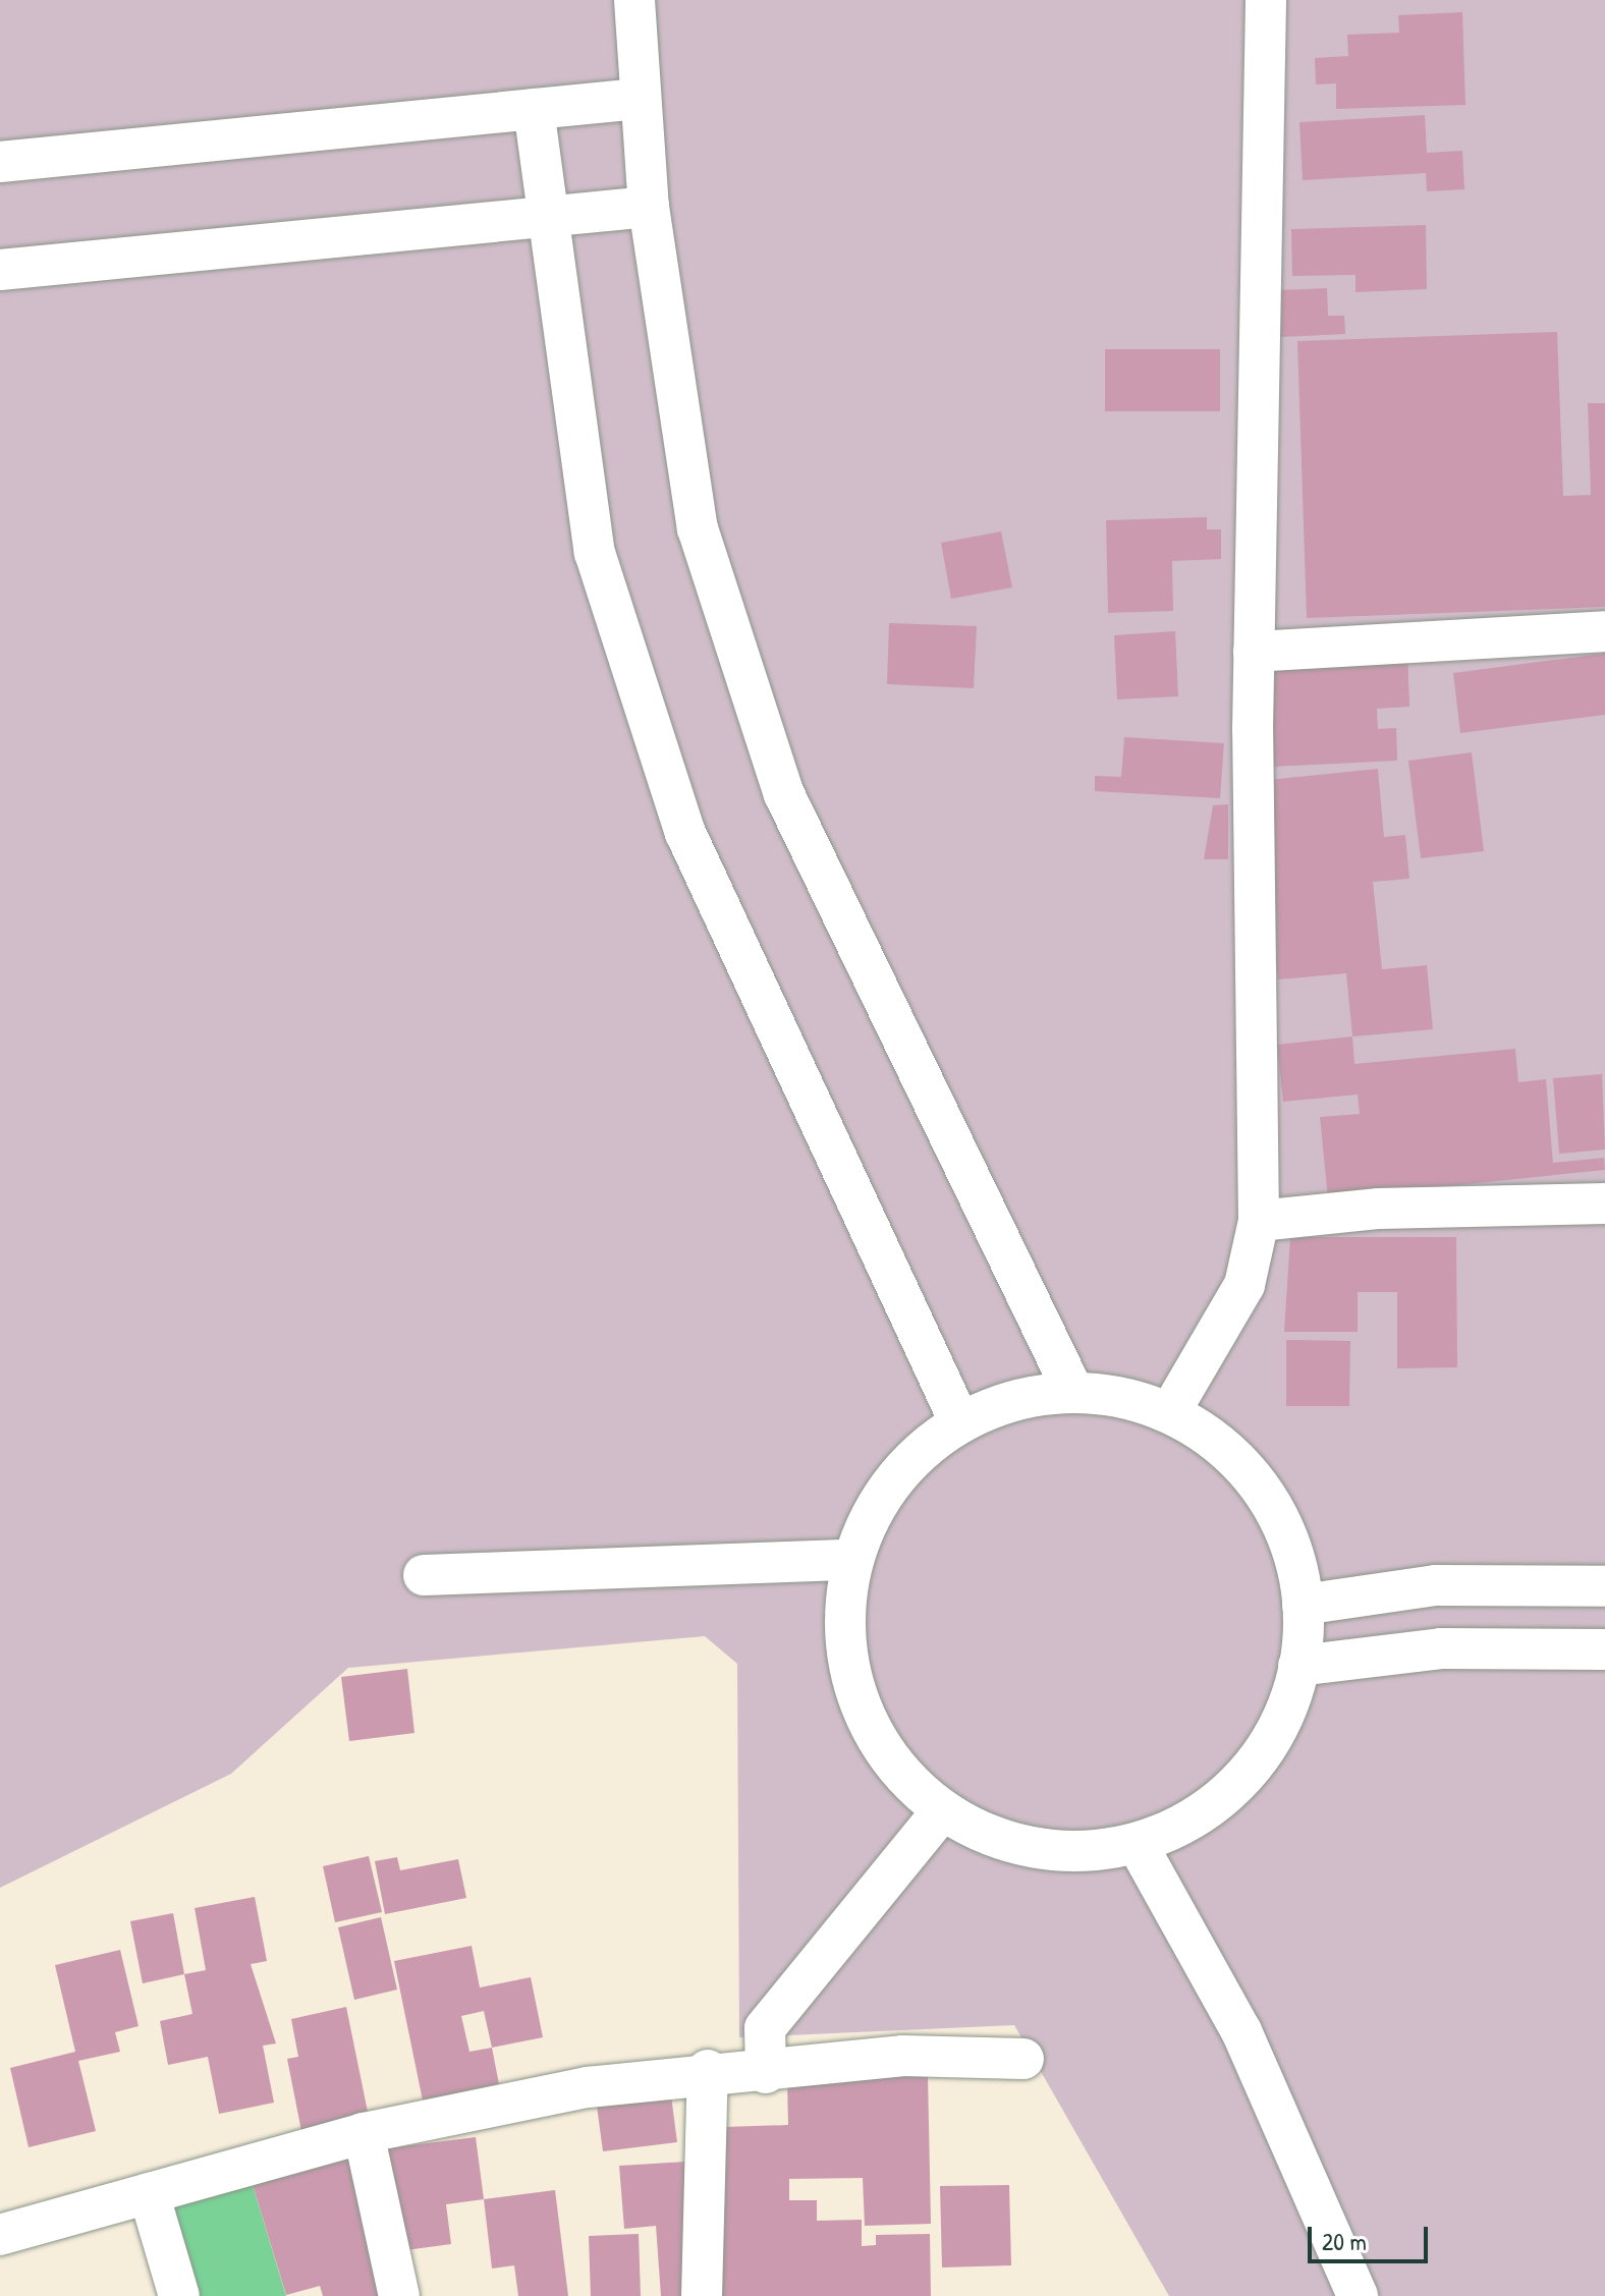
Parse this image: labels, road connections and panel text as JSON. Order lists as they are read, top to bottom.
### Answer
{
  "scale_bar": "20 m"
}
